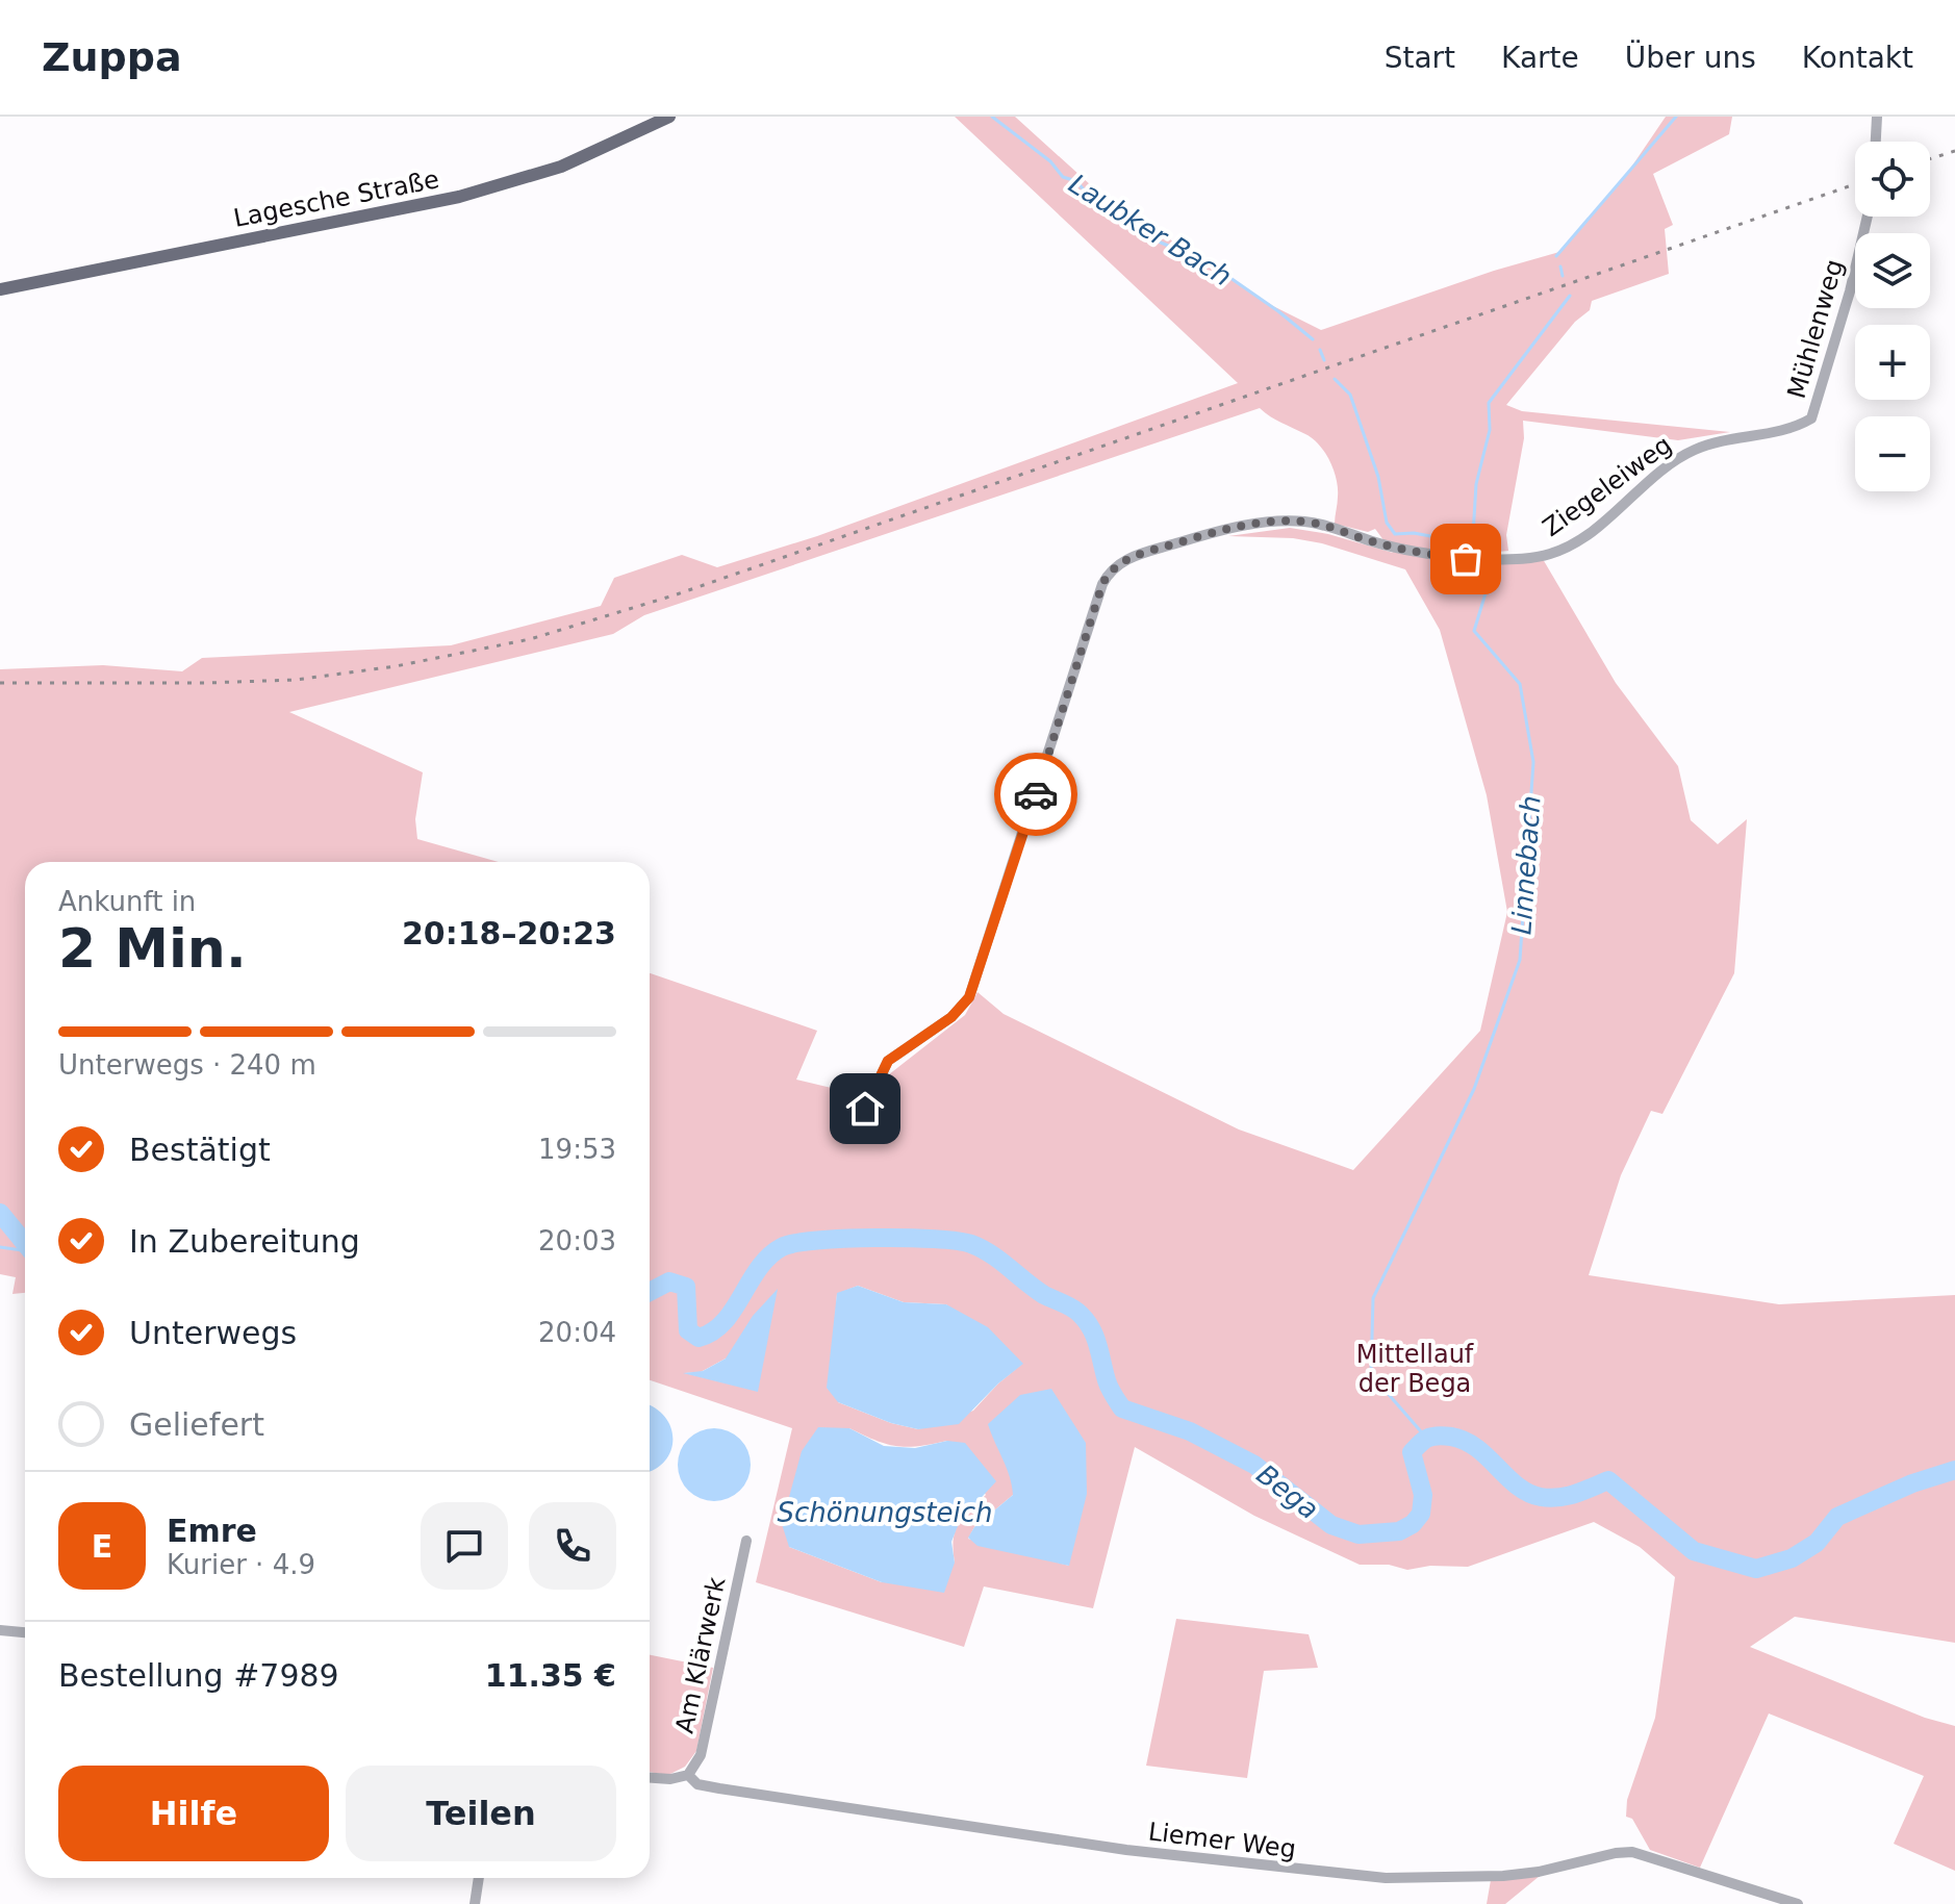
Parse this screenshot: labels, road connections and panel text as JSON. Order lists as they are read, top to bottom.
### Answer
{
  "streets": {
    "main road": ["Lagesche Straße"],
    "street": [
      "Mühlenweg",
      "Ziegeleiweg",
      "Am Klärwerk",
      "Liemer Weg"
    ]
  },
  "crossings": [
    ["Mühlenweg", "Ziegeleiweg"],
    ["Am Klärwerk", "Liemer Weg"]
  ],
  "water": [
    "Laubker Bach",
    "Linnebach",
    "Bega",
    "Schönungsteich"
  ],
  "parks": ["Mittellauf der Bega"],
  "page": {
    "header": "Zuppa",
    "nav": [
      "Start",
      "Karte",
      "Über uns",
      "Kontakt"
    ],
    "map_buttons": ["+", "−"],
    "heading": ["2 Min.", "Ankunft in", "20:18–20:23"],
    "panel": [
      "Emre",
      "Kurier · 4.9",
      "Bestellung #7989",
      "11.35 €"
    ],
    "bar": "Unterwegs · 240 m",
    "list": [
      ["Bestätigt", "19:53"],
      ["In Zubereitung", "20:03"],
      ["Unterwegs", "20:04"],
      "Geliefert"
    ],
    "round": "E",
    "buttons": ["Hilfe", "Teilen"]
  }
}
